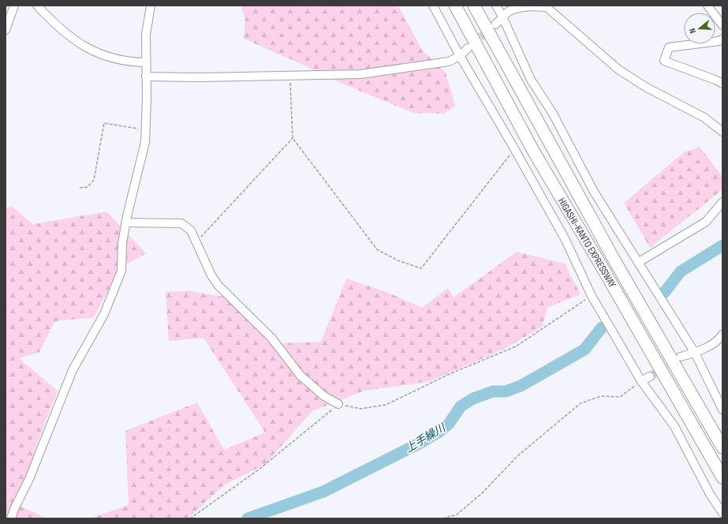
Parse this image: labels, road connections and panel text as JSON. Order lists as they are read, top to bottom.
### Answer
{
  "streets": {
    "highway": ["HIGASHI-KANTO EXPRESSWAY"]
  },
  "water": ["上手繰川"],
  "north": "left"
}
